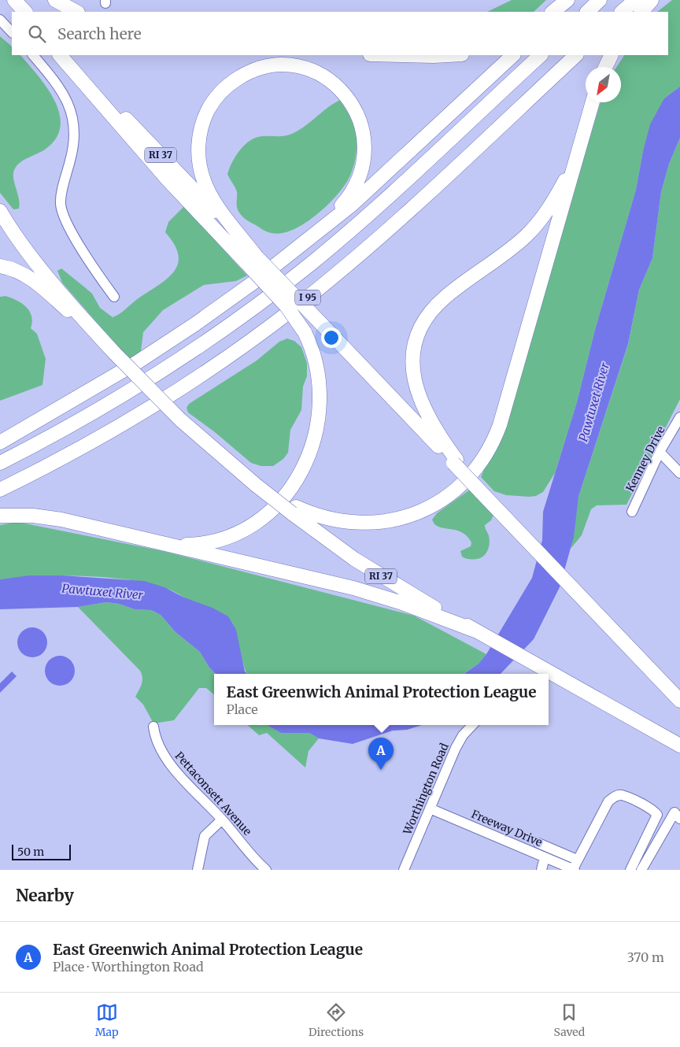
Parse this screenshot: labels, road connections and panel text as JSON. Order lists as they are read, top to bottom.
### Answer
{
  "streets": {
    "highway": ["RI 37", "I 95"],
    "street": [
      "Kenney Drive",
      "Worthington Road",
      "Pettaconsett Avenue",
      "Freeway Drive"
    ]
  },
  "crossings": [
    ["Worthington Road", "Freeway Drive"]
  ],
  "water": ["Pawtuxet River"],
  "scale_bar": "50 m",
  "north": "bottom left",
  "page": {
    "search": "Search here",
    "popup": ["East Greenwich Animal Protection League", "Place"],
    "pins": "A",
    "scale": "50 m",
    "heading": "Nearby",
    "list": [
      {
        "mark": "A",
        "name": "East Greenwich Animal Protection League",
        "note": "Place · Worthington Road",
        "value": "370 m"
      }
    ],
    "nav": ["Map", "Directions", "Saved"]
  }
}
